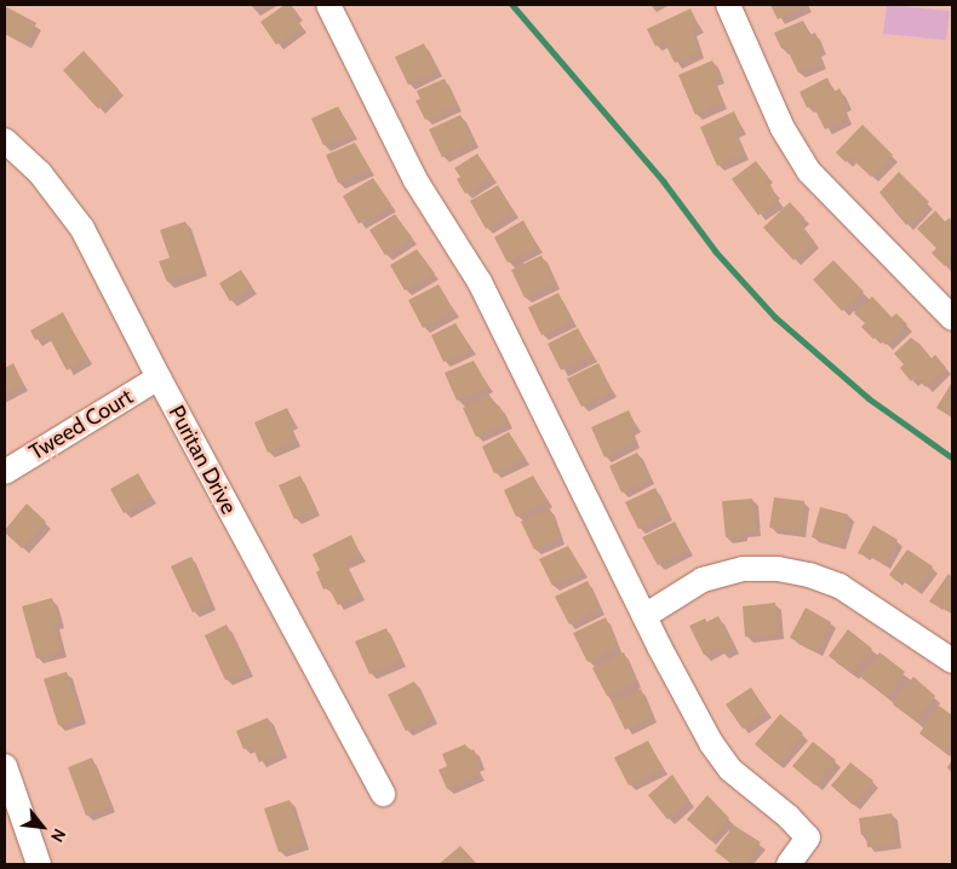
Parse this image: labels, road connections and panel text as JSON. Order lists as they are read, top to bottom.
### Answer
{
  "streets": {
    "street": ["Tweed Court", "Puritan Drive"]
  },
  "crossings": [
    ["Tweed Court", "Puritan Drive"]
  ],
  "north": "bottom right"
}
